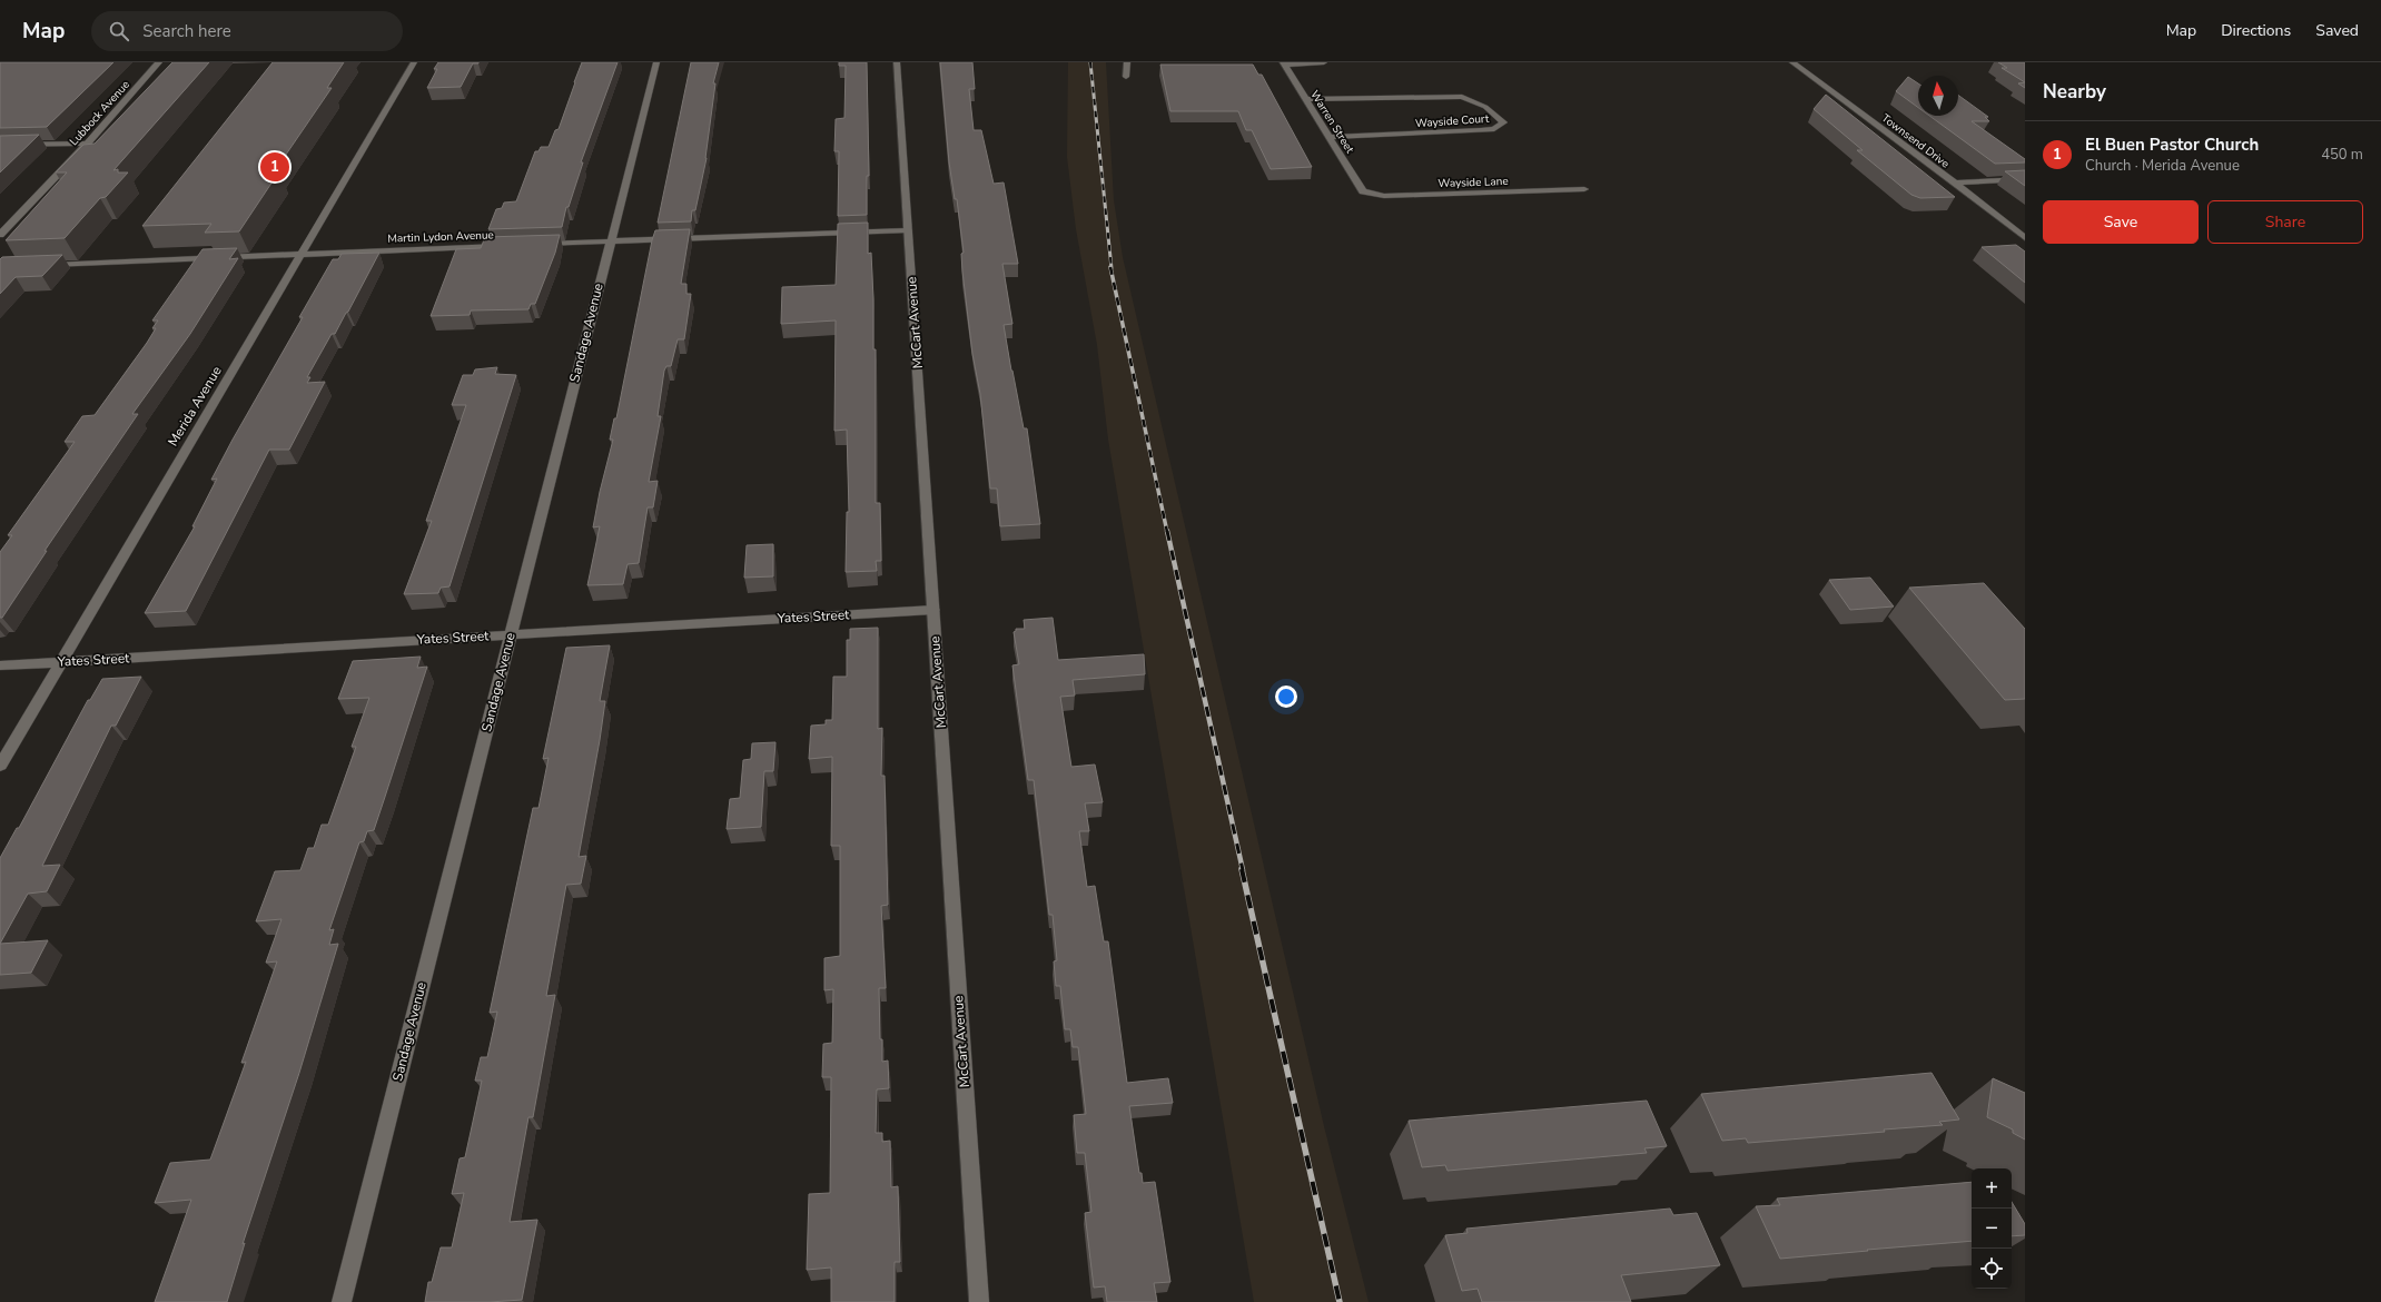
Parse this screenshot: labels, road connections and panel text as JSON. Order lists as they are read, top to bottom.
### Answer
{
  "streets": {
    "street": [
      "Lubbock Avenue",
      "Wayside Court",
      "Warren Street",
      "Townsend Drive",
      "Wayside Lane",
      "Martin Lydon Avenue",
      "McCart Avenue",
      "Sandage Avenue",
      "Merida Avenue",
      "Yates Street"
    ]
  },
  "crossings": [
    ["Wayside Court", "Warren Street"],
    ["Warren Street", "Wayside Lane"],
    ["Martin Lydon Avenue", "Merida Avenue"],
    ["McCart Avenue", "Yates Street"],
    ["Sandage Avenue", "Yates Street"],
    ["Merida Avenue", "Yates Street"]
  ],
  "north": "top",
  "page": {
    "header": "Map",
    "search": "Search here",
    "nav": ["Map", "Directions", "Saved"],
    "heading": "Nearby",
    "list": [
      {
        "mark": "1",
        "name": "El Buen Pastor Church",
        "note": "Church · Merida Avenue",
        "value": "450 m"
      }
    ],
    "pins": "1",
    "buttons": ["Save", "Share"],
    "map_buttons": ["+", "−"]
  }
}
